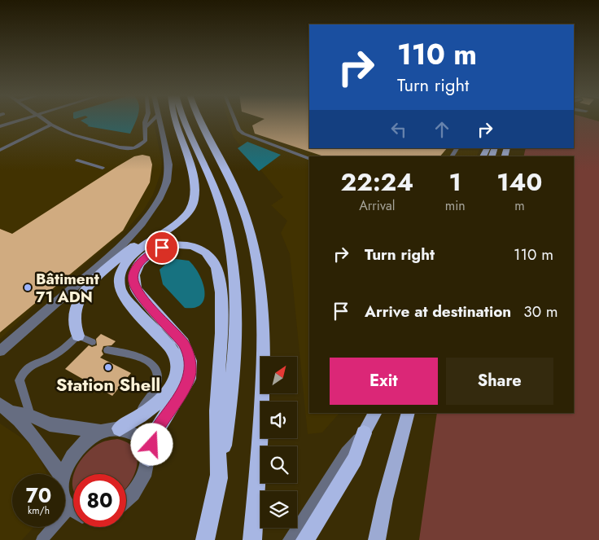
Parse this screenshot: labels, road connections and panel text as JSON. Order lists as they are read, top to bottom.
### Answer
{
  "places": ["Bâtiment 71 ADN", "Station Shell"],
  "north": "top right",
  "page": {
    "turn": ["110 m", "Turn right"],
    "eta": [
      "22:24",
      "Arrival",
      "1",
      "min",
      "140",
      "m"
    ],
    "list": [
      {
        "name": "Turn right",
        "value": "110 m"
      },
      {
        "name": "Arrive at destination",
        "value": "30 m"
      }
    ],
    "buttons": ["Exit", "Share"],
    "speed": "70 km/h",
    "limit": "80"
  }
}
